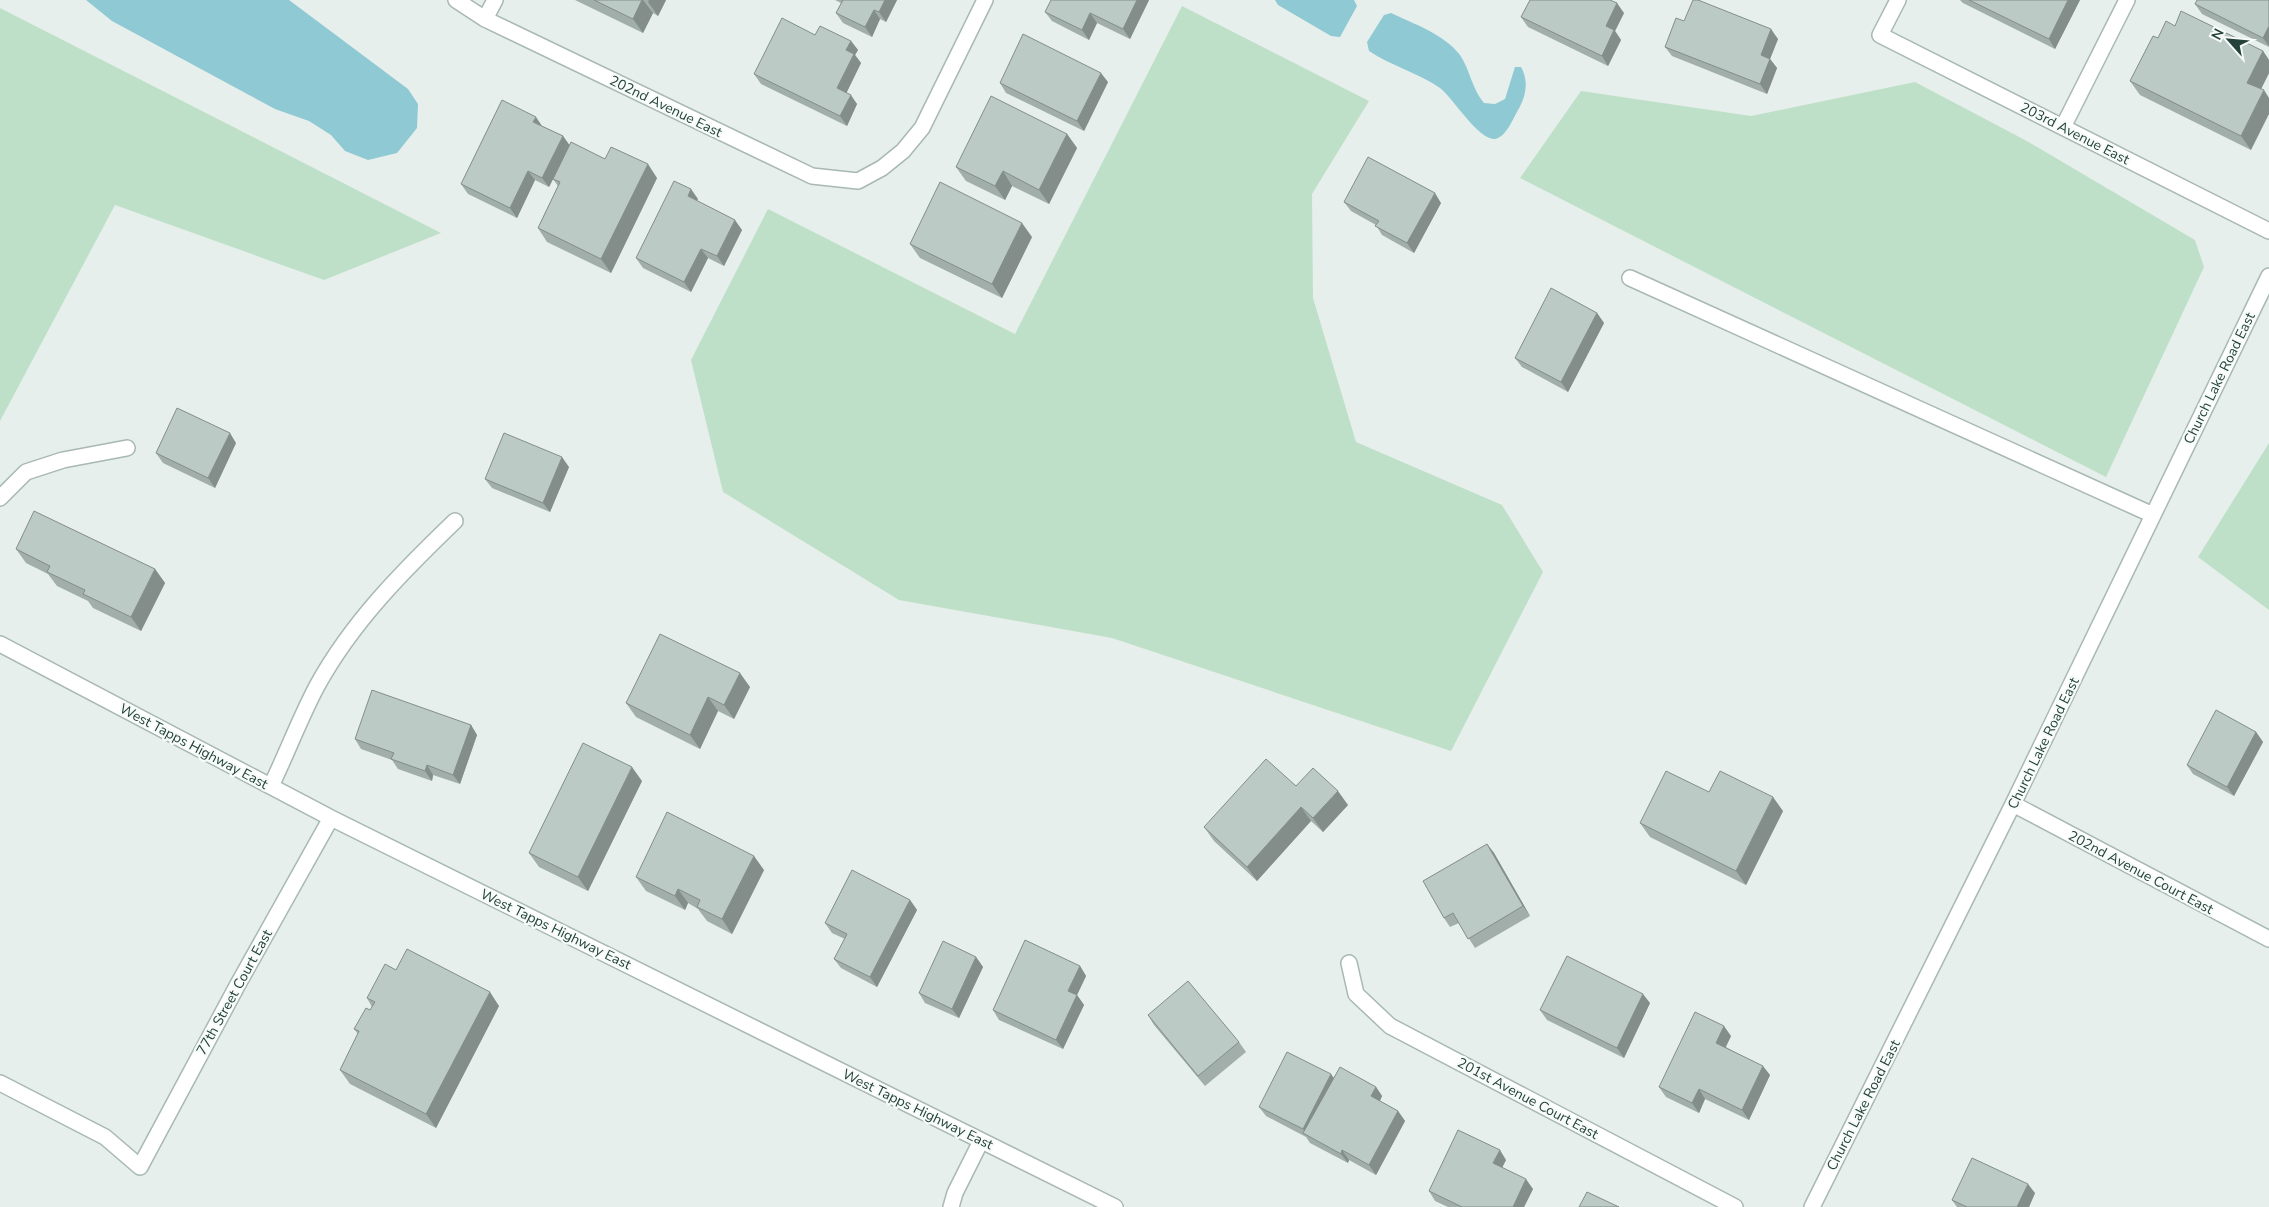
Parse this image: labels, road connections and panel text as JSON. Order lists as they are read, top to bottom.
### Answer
{
  "streets": {
    "street": [
      "202nd Avenue East",
      "203rd Avenue East",
      "Church Lake Road East",
      "West Tapps Highway East",
      "202nd Avenue Court East",
      "77th Street Court East",
      "201st Avenue Court East"
    ]
  },
  "crossings": [
    ["Church Lake Road East", "202nd Avenue Court East"],
    ["West Tapps Highway East", "77th Street Court East"]
  ],
  "north": "top left"
}
